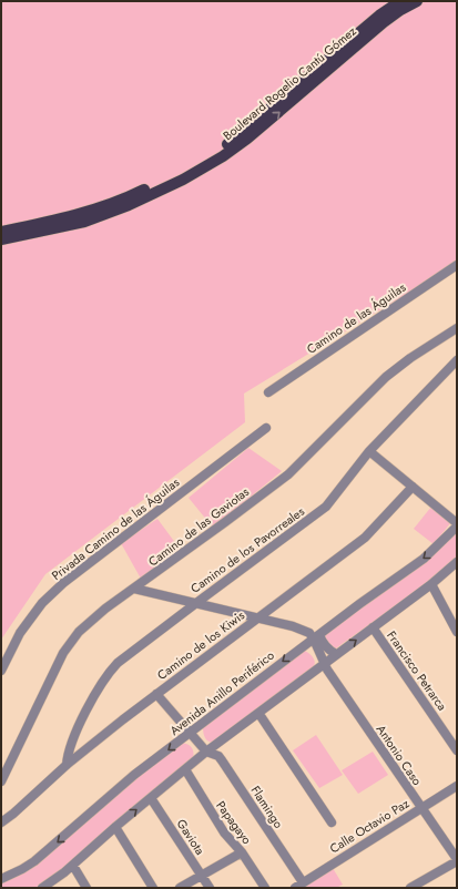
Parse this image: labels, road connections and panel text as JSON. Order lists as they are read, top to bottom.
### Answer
{
  "streets": {
    "main road": ["Boulevard Rogelio Cantú Gómez"],
    "street": [
      "Camino de las Águilas",
      "Camino de las Gaviotas",
      "Privada Camino de las Águilas",
      "Camino de los Pavorreales",
      "Camino de los Kiwis",
      "Francisco Petrarca",
      "Avenida Anillo Periférico",
      "Antonio Caso",
      "Flamingo",
      "Papagayo",
      "Calle Octavio Paz",
      "Gaviota"
    ]
  },
  "crossings": [
    ["Camino de los Pavorreales", "Camino de los Kiwis"],
    ["Antonio Caso", "Calle Octavio Paz"],
    ["Flamingo", "Calle Octavio Paz"]
  ]
}
